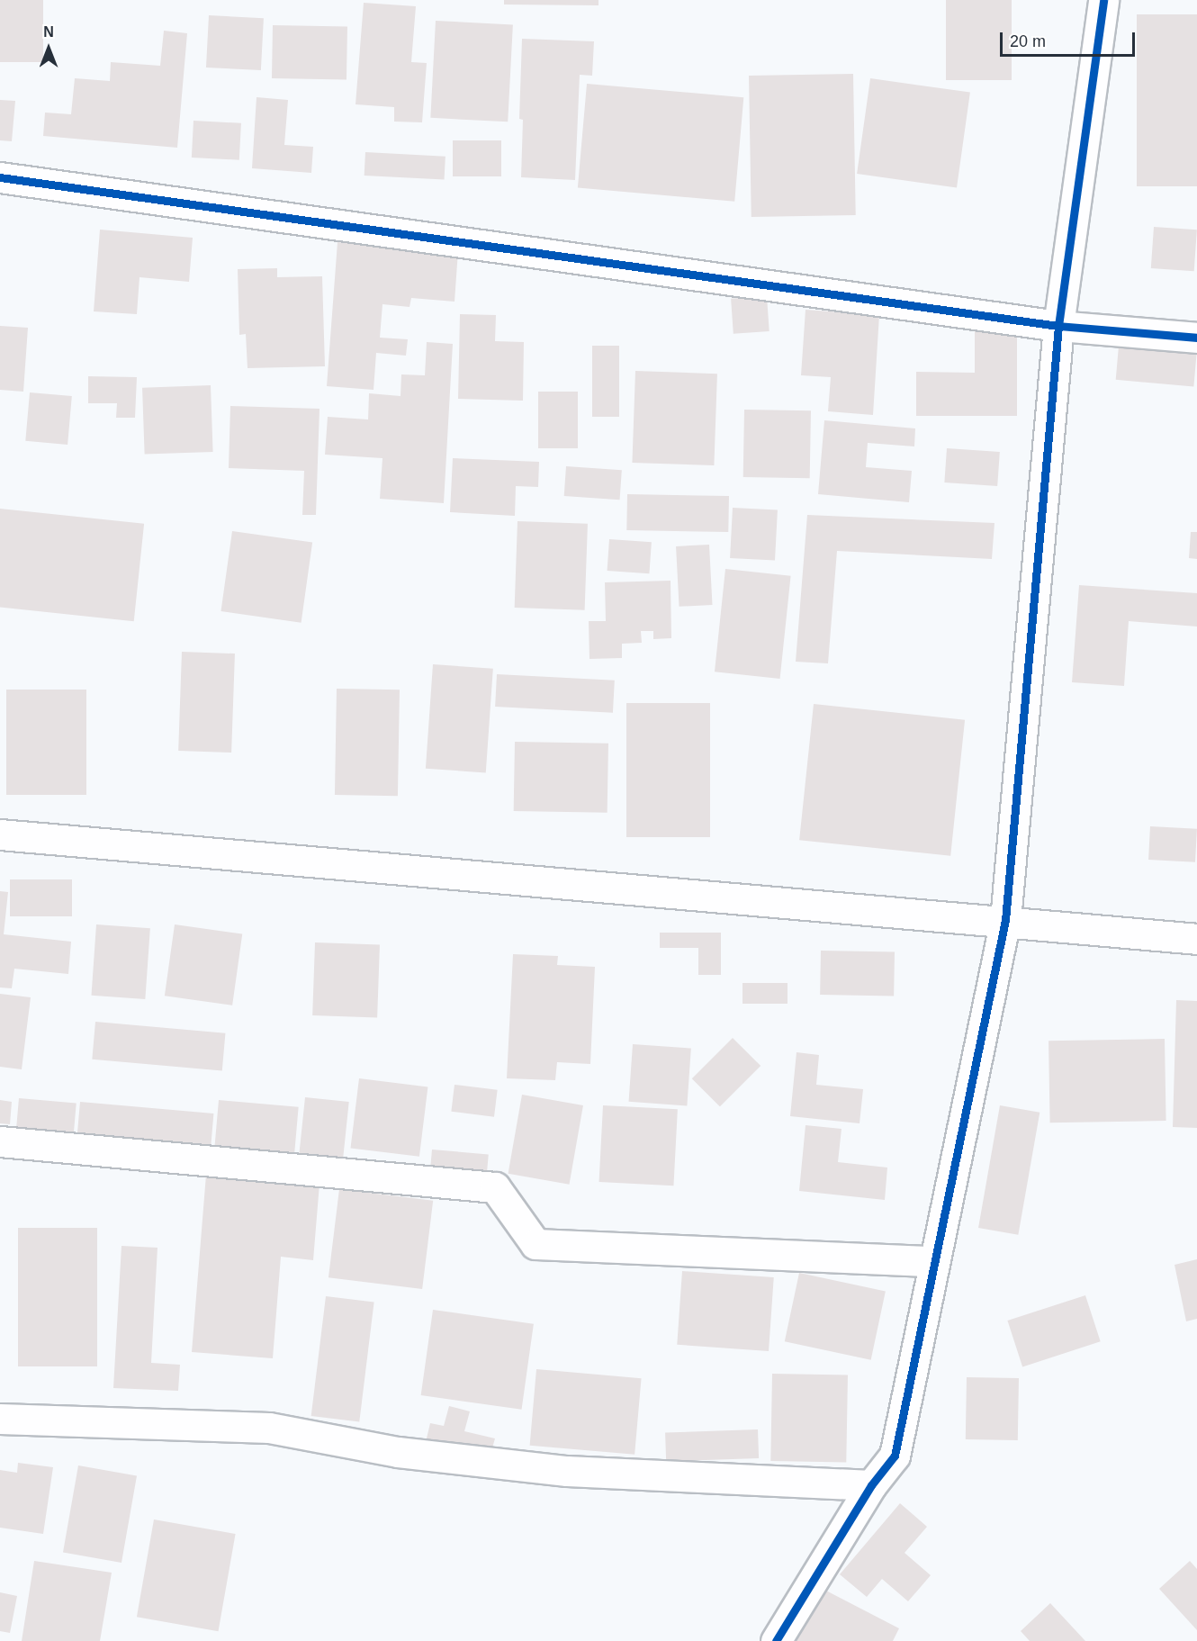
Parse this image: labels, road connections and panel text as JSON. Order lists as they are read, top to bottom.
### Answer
{
  "scale_bar": "20 m",
  "north": "top"
}
